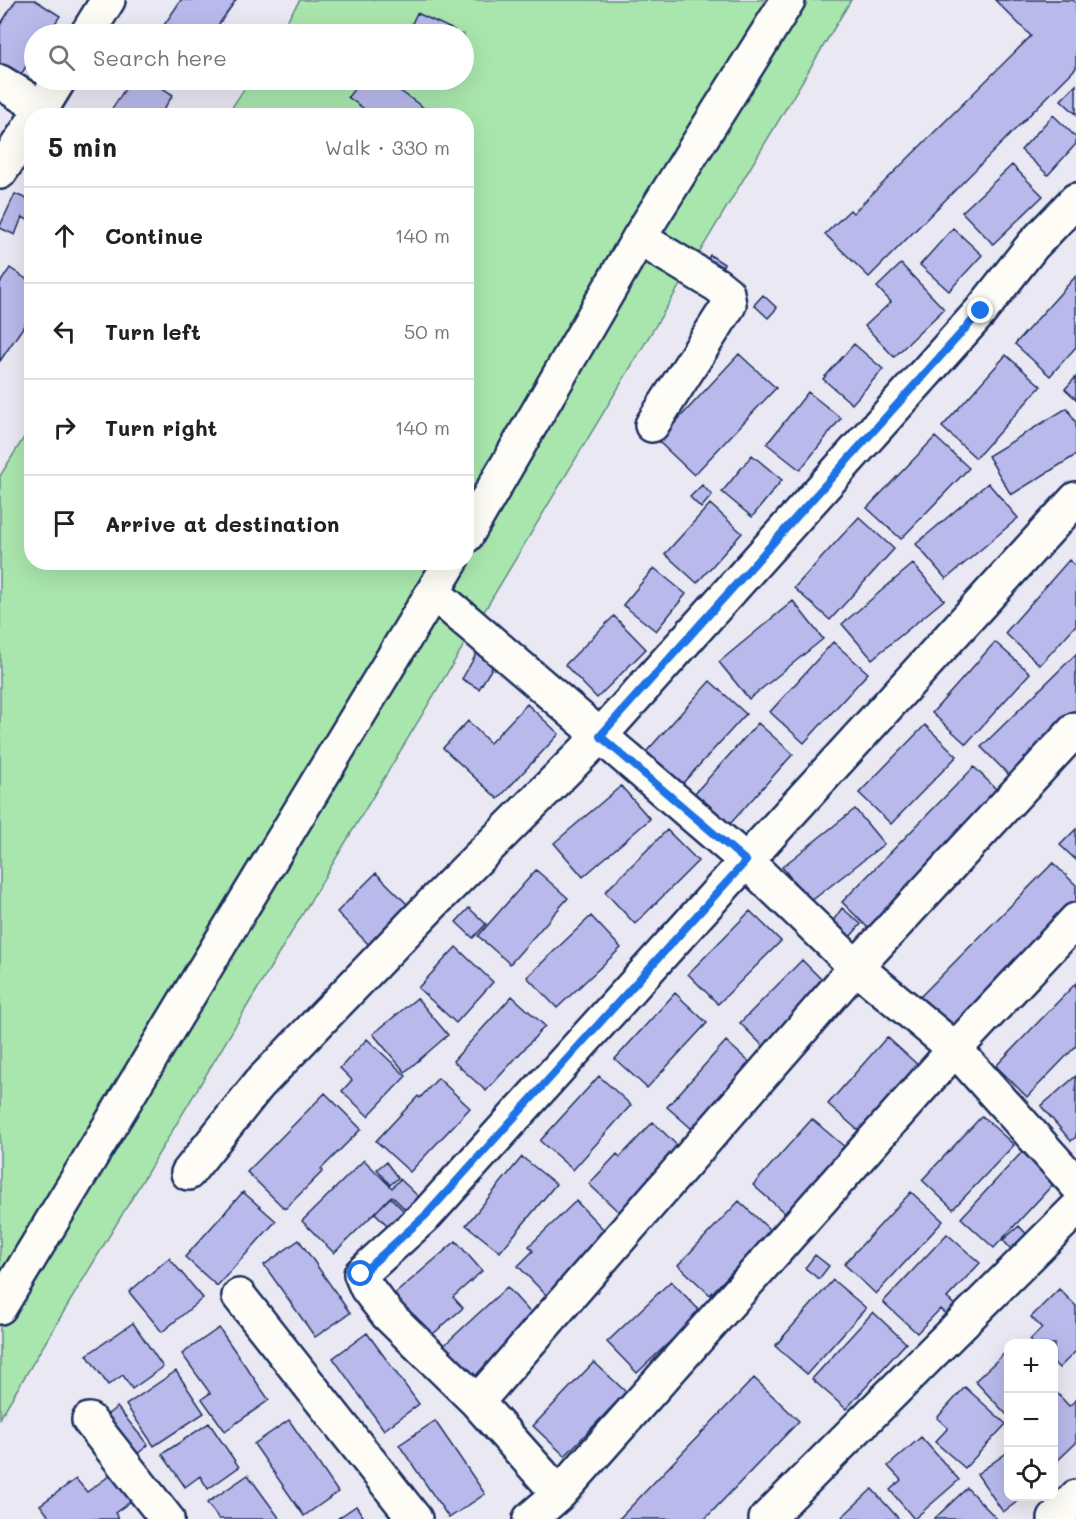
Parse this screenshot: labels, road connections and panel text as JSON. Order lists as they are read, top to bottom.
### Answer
{
  "page": {
    "search": "Search here",
    "heading": ["5 min", "Walk · 330 m"],
    "list": [
      ["Continue", "140 m"],
      ["Turn left", "50 m"],
      ["Turn right", "140 m"],
      "Arrive at destination"
    ],
    "map_buttons": ["+", "−"]
  }
}
